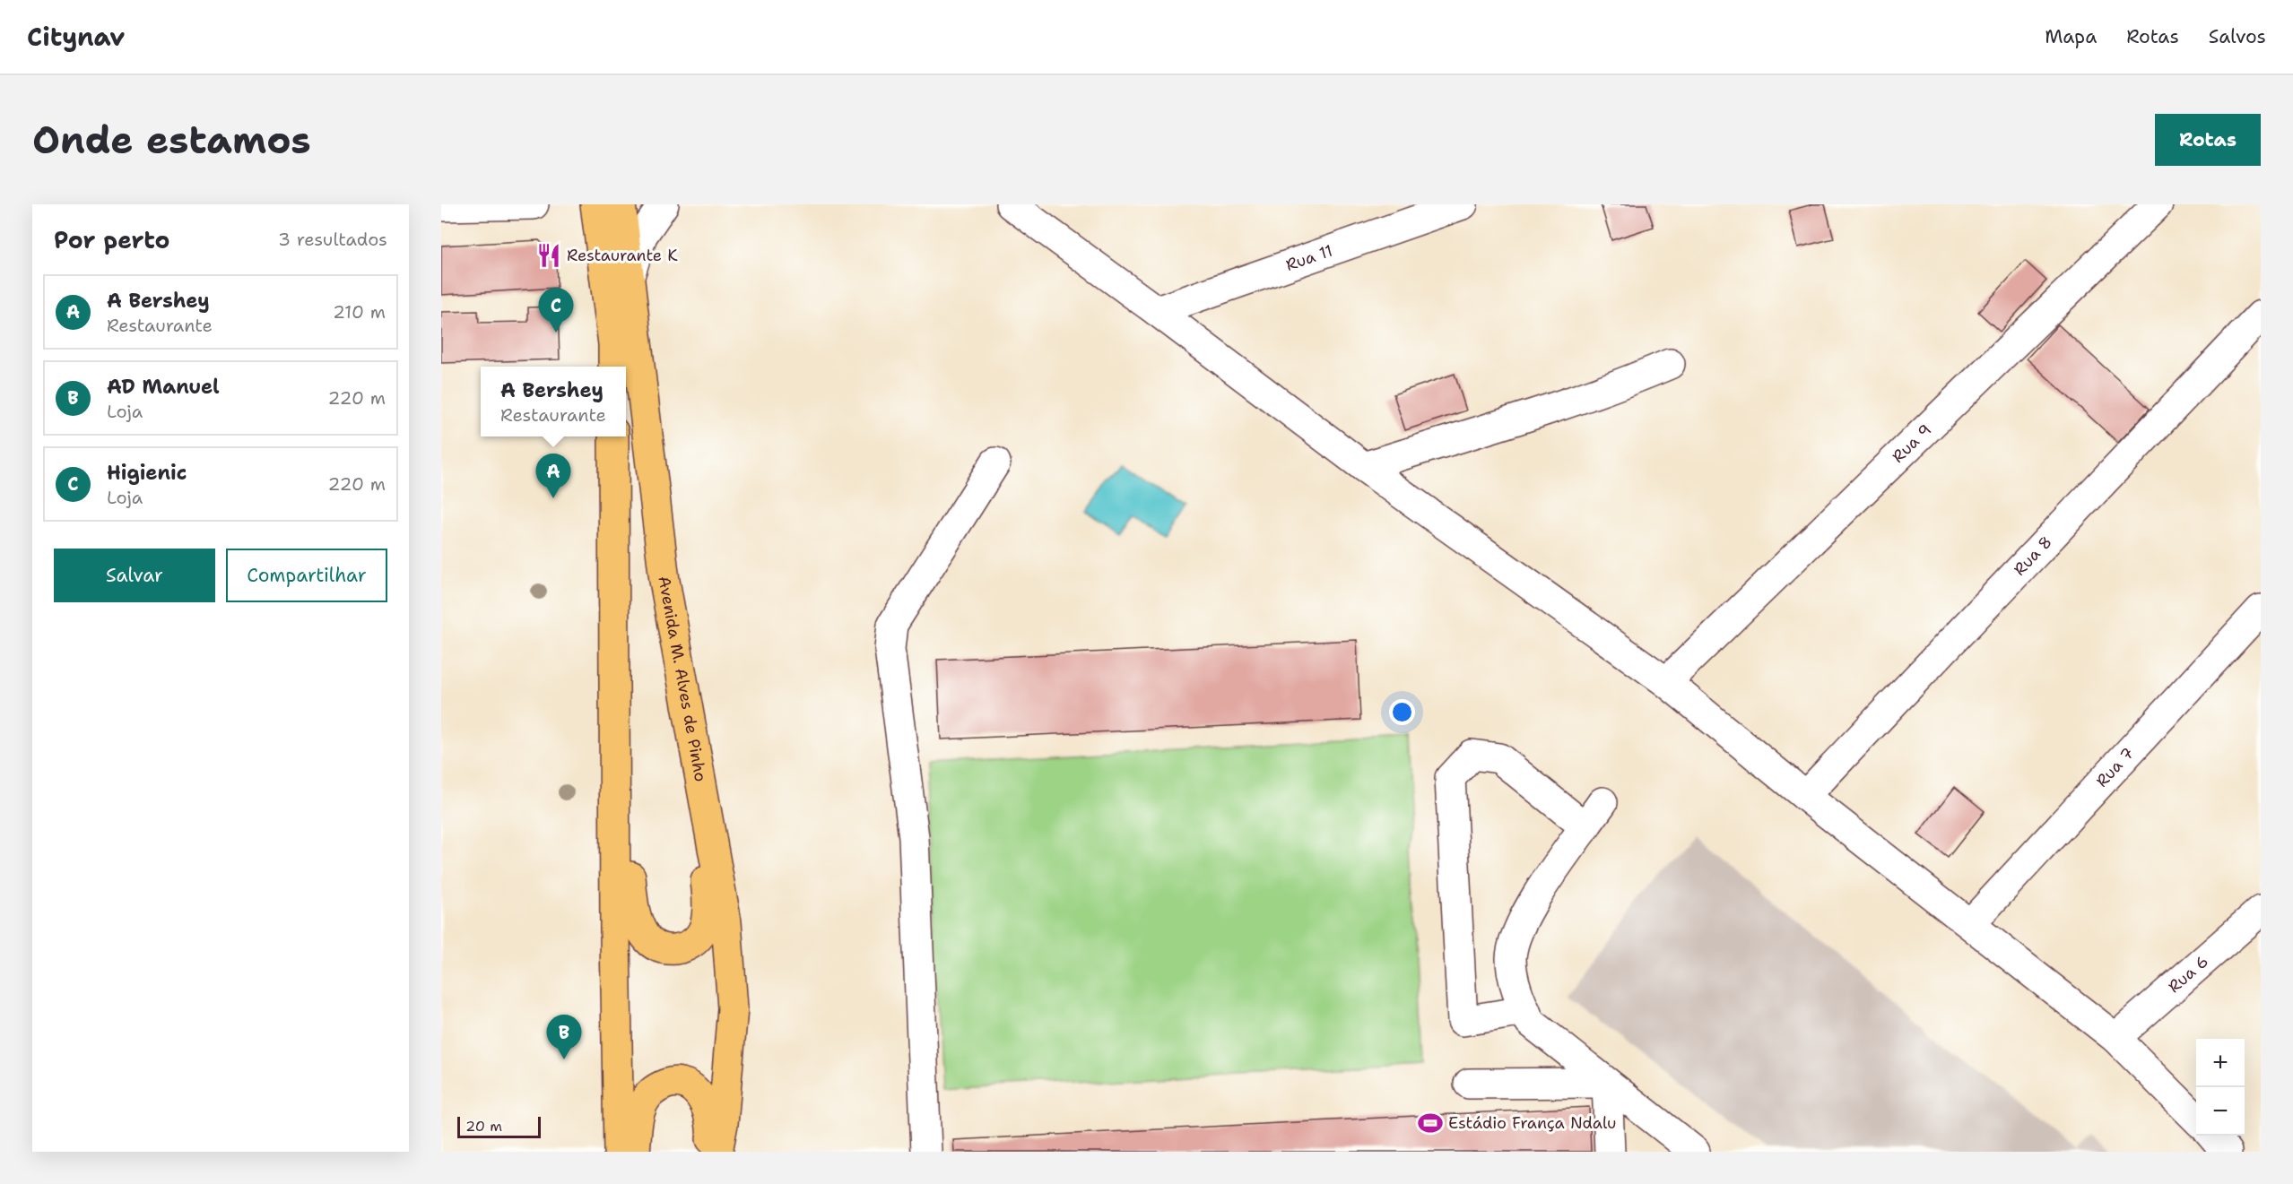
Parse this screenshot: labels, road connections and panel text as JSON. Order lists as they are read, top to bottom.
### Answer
{
  "streets": {
    "main road": ["Avenida M. Alves de Pinho"],
    "street": [
      "Rua 11",
      "Rua 9",
      "Rua 8",
      "Rua 7",
      "Rua 6"
    ]
  },
  "places": {
    "restaurant": ["Restaurante K"],
    "sports": ["Estádio França Ndalu"]
  },
  "scale_bar": "20 m",
  "page": {
    "header": "Citynav",
    "nav": ["Mapa", "Rotas", "Salvos"],
    "buttons": [
      "Rotas",
      ["Salvar", "Compartilhar"]
    ],
    "title": "Onde estamos",
    "heading": ["Por perto", "3 resultados"],
    "list": [
      {
        "mark": "A",
        "name": "A Bershey",
        "note": "Restaurante",
        "value": "210 m"
      },
      {
        "mark": "B",
        "name": "AD Manuel",
        "note": "Loja",
        "value": "220 m"
      },
      {
        "mark": "C",
        "name": "Higienic",
        "note": "Loja",
        "value": "220 m"
      }
    ],
    "pins": ["C", "A", "B"],
    "popup": ["A Bershey", "Restaurante"],
    "map_buttons": ["+", "−"],
    "scale": "20 m"
  }
}
